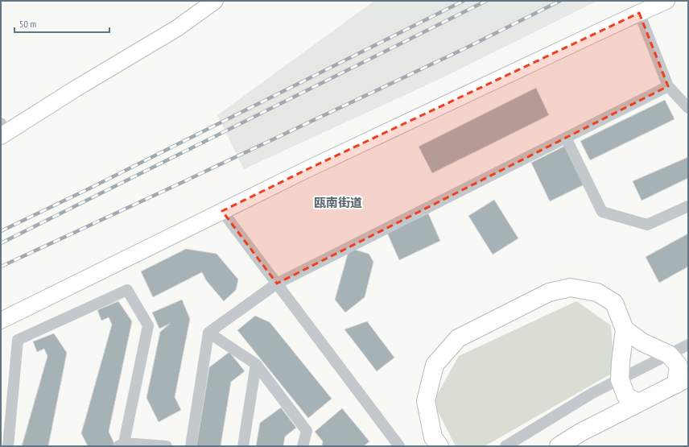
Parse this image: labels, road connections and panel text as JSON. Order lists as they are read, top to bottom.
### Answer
{
  "districts": ["瓯南街道"],
  "scale_bar": "50 m"
}
